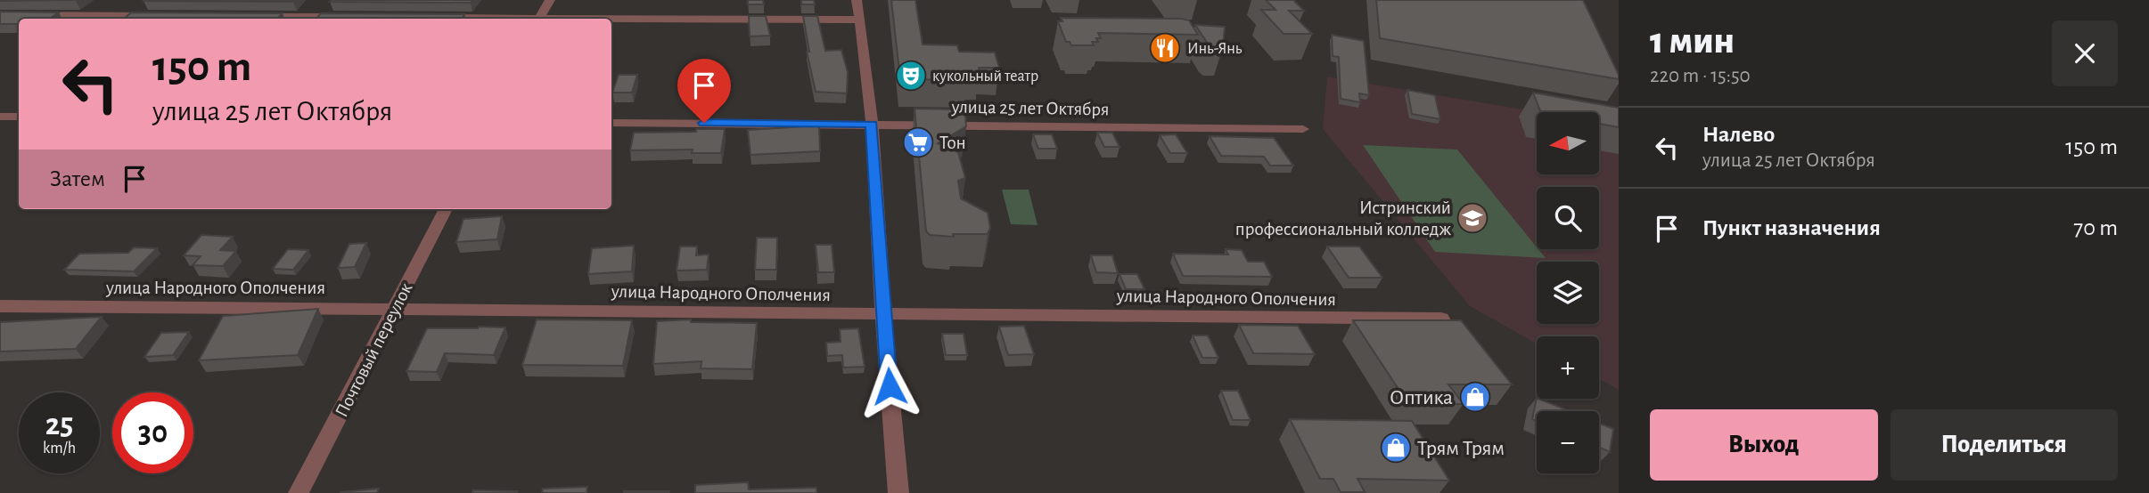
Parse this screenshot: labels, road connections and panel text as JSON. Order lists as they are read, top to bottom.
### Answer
{
  "streets": {
    "street": ["улица 25 лет Октября", "улица Народного Ополчения", "Почтовый переулок"]
  },
  "crossings": [
    ["улица Народного Ополчения", "Почтовый переулок"]
  ],
  "places": {
    "restaurant": ["Инь-Янь"],
    "theatre": ["кукольный театр"],
    "supermarket": ["Тон"],
    "school or university": ["Истринский профессиональный колледж"],
    "shop": ["Оптика", "Трям Трям"]
  },
  "north": "left",
  "page": {
    "heading": ["1 мин", "220 m · 15:50"],
    "turn": ["150 m", "улица 25 лет Октября"],
    "list": [
      {
        "name": "Налево",
        "note": "улица 25 лет Октября",
        "value": "150 m"
      },
      {
        "name": "Пункт назначения",
        "value": "70 m"
      }
    ],
    "map_buttons": ["+", "−"],
    "then": "Затем",
    "speed": "25 km/h",
    "limit": "30",
    "buttons": ["Выход", "Поделиться"]
  }
}
